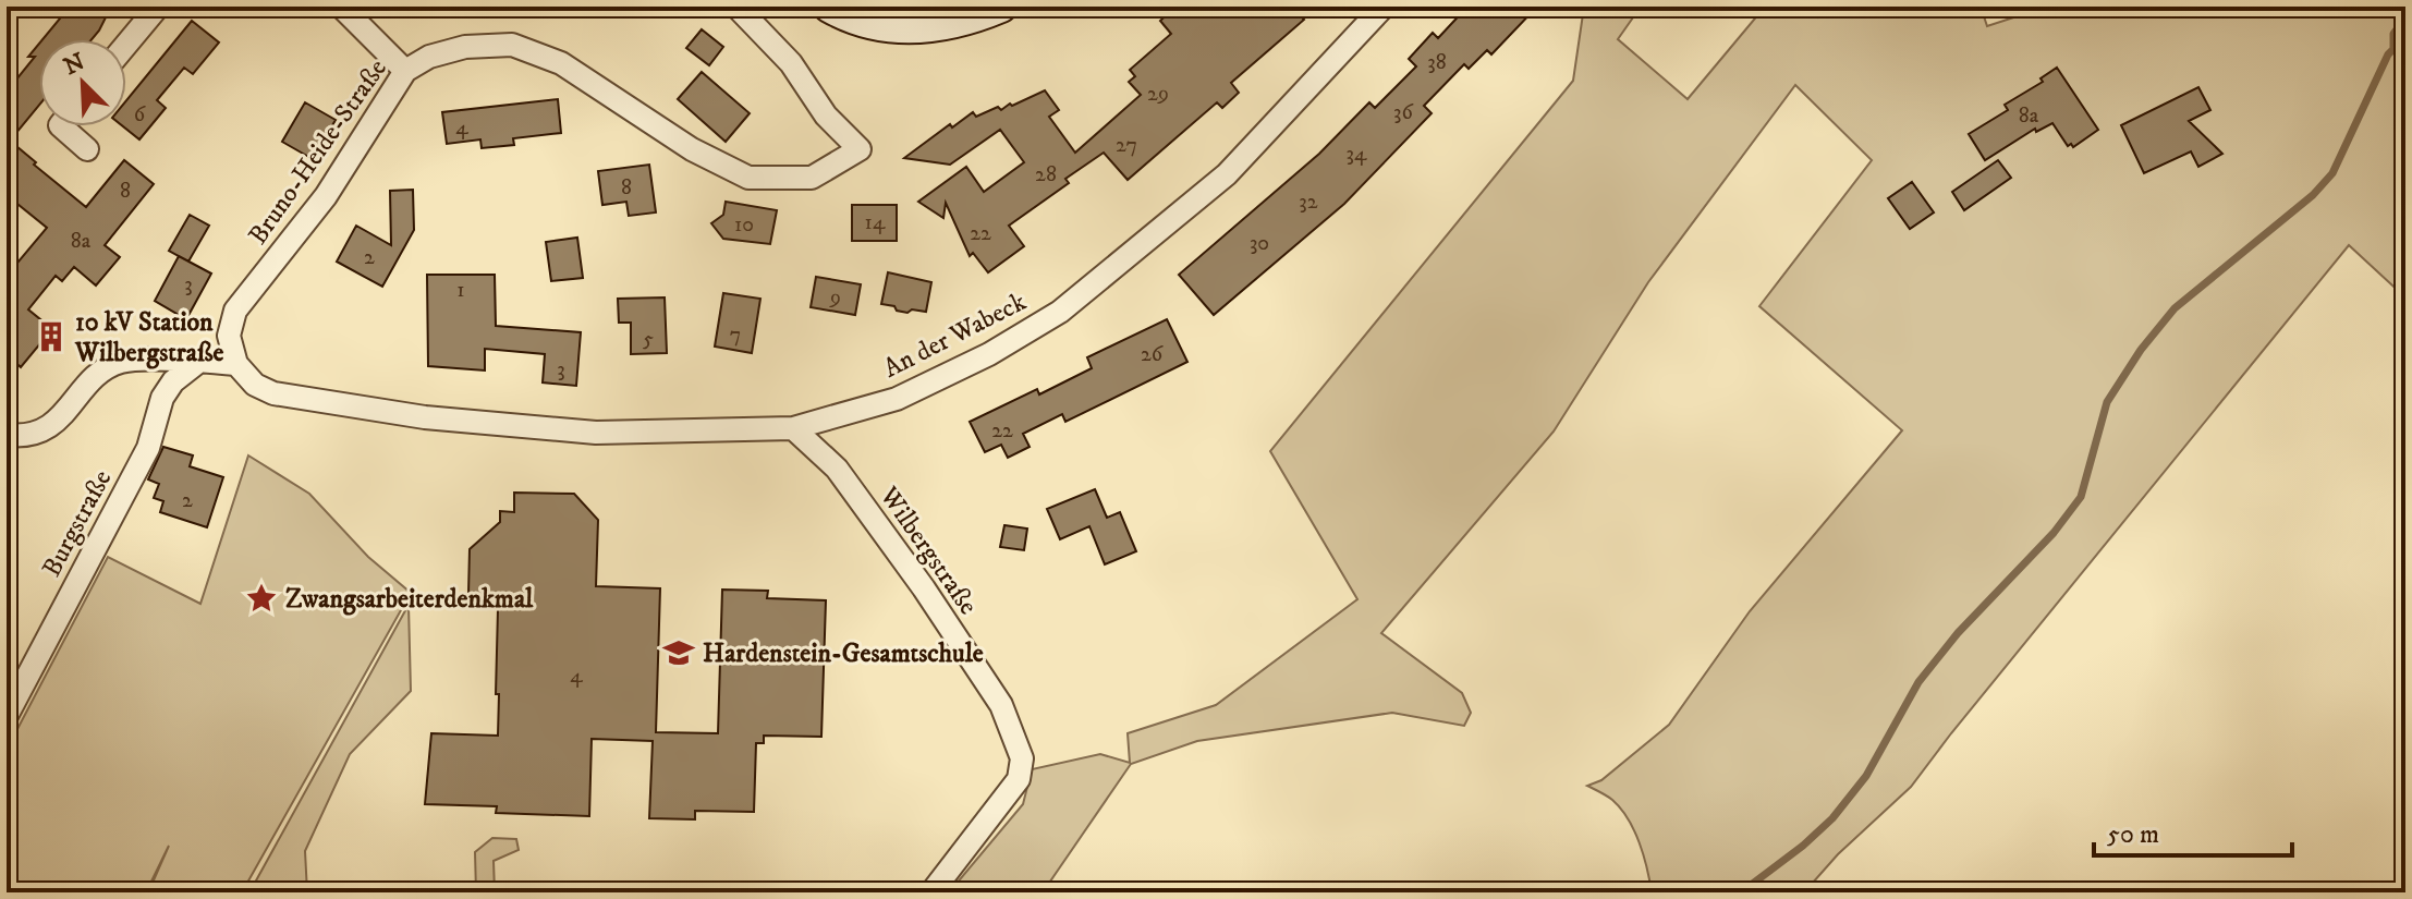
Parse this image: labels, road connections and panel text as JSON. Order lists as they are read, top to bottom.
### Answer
{
  "streets": {
    "street": [
      "Bruno-Heide-Straße",
      "An der Wabeck",
      "Burgstraße",
      "Wilbergstraße"
    ]
  },
  "crossings": [
    ["Bruno-Heide-Straße", "An der Wabeck"],
    ["An der Wabeck", "Wilbergstraße"]
  ],
  "places": {
    "building": ["10 kV Station Wilbergstraße"],
    "place": ["Zwangsarbeiterdenkmal"],
    "school or university": ["Hardenstein-Gesamtschule"]
  },
  "house_numbers": [
    "38",
    "29",
    "36",
    "6",
    "8a",
    "4",
    "27",
    "34",
    "28",
    "8",
    "8",
    "32",
    "14",
    "10",
    "22",
    "8a",
    "30",
    "2",
    "3",
    "1",
    "9",
    "7",
    "5",
    "26",
    "3",
    "22",
    "2",
    "4"
  ],
  "scale_bar": "50 m",
  "north": "top left"
}
